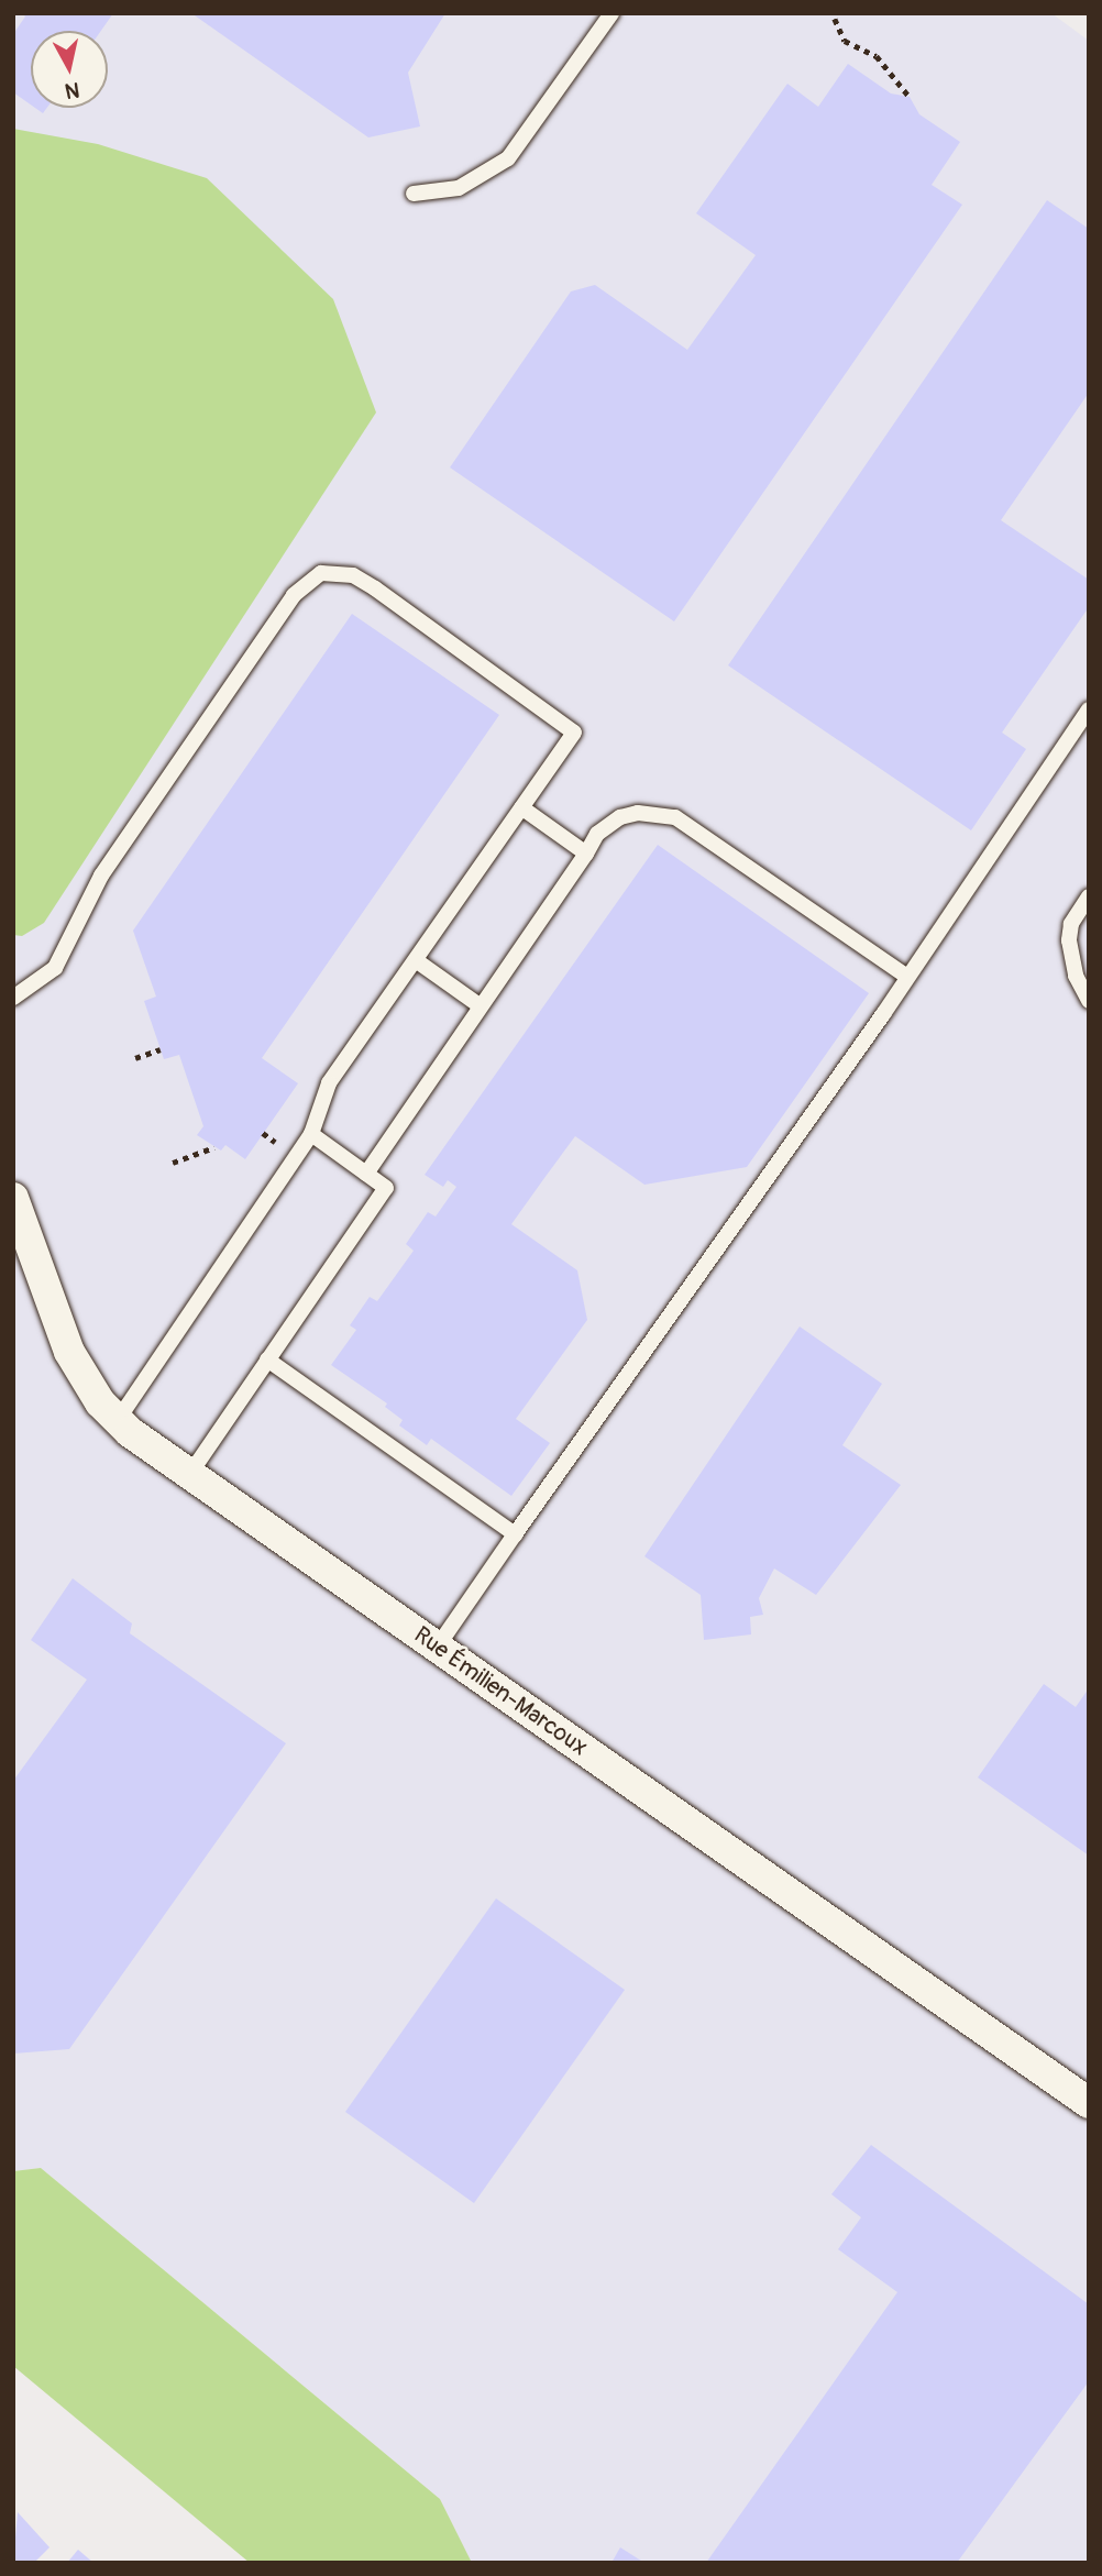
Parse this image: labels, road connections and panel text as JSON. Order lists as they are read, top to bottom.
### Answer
{
  "streets": {
    "street": ["Rue Émilien-Marcoux"]
  },
  "north": "bottom"
}
